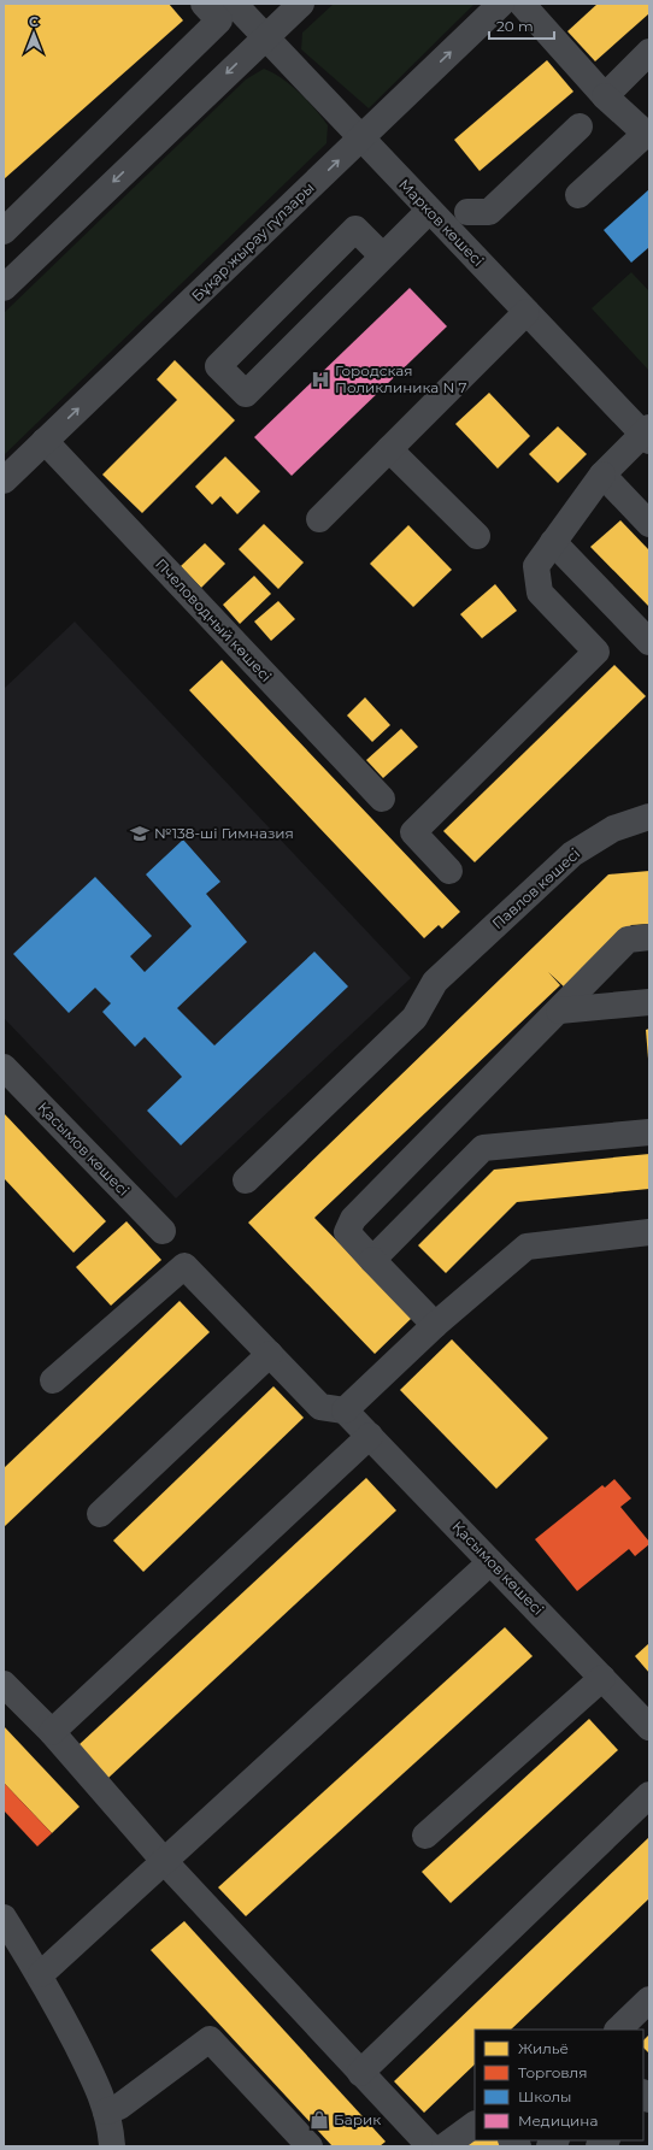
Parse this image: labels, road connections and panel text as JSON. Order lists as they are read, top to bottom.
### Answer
{
  "streets": {
    "street": [
      "Марков көшесі",
      "Бұқар жырау гүлзары",
      "Пчеловодный көшесі",
      "Павлов көшесі",
      "Қасымов көшесі"
    ]
  },
  "crossings": [
    ["Марков көшесі", "Бұқар жырау гүлзары"],
    ["Бұқар жырау гүлзары", "Пчеловодный көшесі"]
  ],
  "places": {
    "hospital": ["Городская Поликлиника N 7"],
    "school or university": ["№138-ші Гимназия"],
    "shop": ["Барик"]
  },
  "legend": [
    "Жильё",
    "Торговля",
    "Школы",
    "Медицина"
  ],
  "scale_bar": "20 m",
  "north": "top"
}
